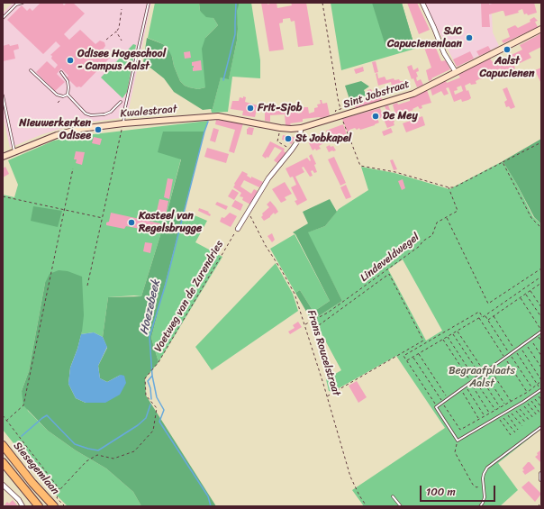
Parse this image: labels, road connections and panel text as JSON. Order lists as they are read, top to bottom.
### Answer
{
  "streets": {
    "highway": ["Siesegemlaan"],
    "street": ["Sint Jobstraat", "Kwalestraat"],
    "path": ["Lindeveldwegel", "Voetweg van de Zurendries", "Frans Roucelstraat"]
  },
  "crossings": [
    ["Sint Jobstraat", "Kwalestraat"],
    ["Lindeveldwegel", "Frans Roucelstraat"]
  ],
  "water": ["Hoezebeek"],
  "parks": ["Begraafplaats Aalst"],
  "places": [
    "SJC Capucienenlaan",
    "Aalst Capucienen",
    "Odisee Hogeschool - Campus Aalst",
    "Frit-Sjob",
    "De Mey",
    "Nieuwerkerken Odisee",
    "St Jobkapel",
    "Kasteel van Regelsbrugge"
  ],
  "scale_bar": "100 m"
}
